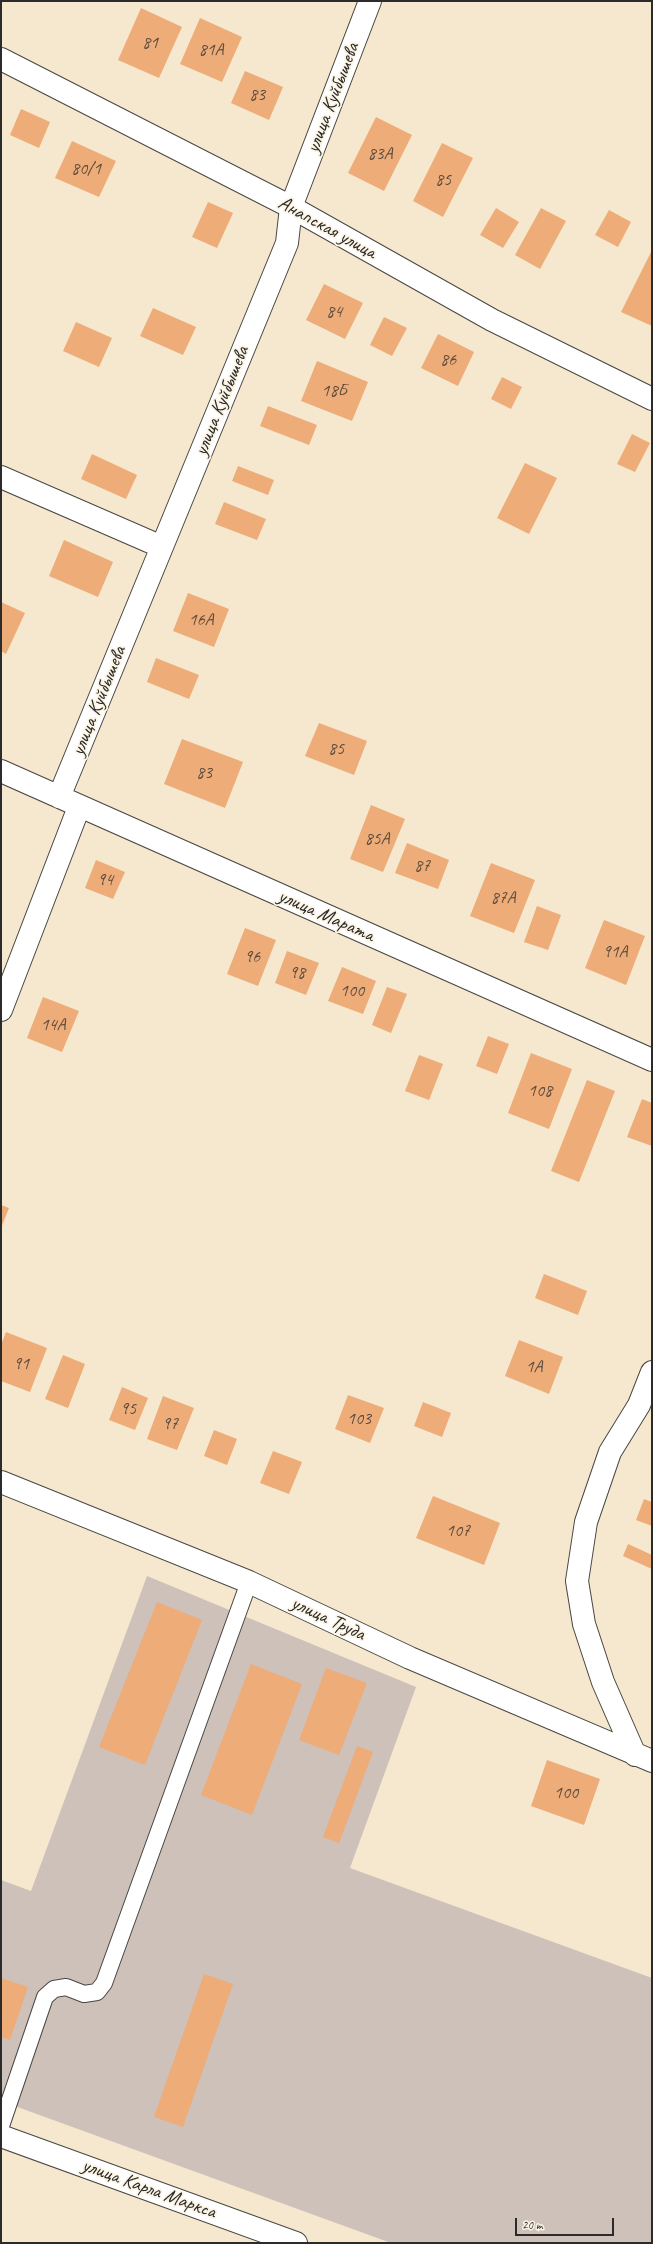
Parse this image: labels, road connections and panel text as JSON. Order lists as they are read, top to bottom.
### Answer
{
  "streets": {
    "street": [
      "улица Куйбышева",
      "Анапская улица",
      "улица Марата",
      "улица Труда",
      "улица Карла Маркса"
    ]
  },
  "crossings": [
    ["улица Куйбышева", "Анапская улица"],
    ["улица Куйбышева", "улица Марата"]
  ],
  "house_numbers": [
    "81",
    "81А",
    "83",
    "83А",
    "80/1",
    "85",
    "84",
    "86",
    "18Б",
    "16А",
    "85",
    "83",
    "85А",
    "87",
    "94",
    "87А",
    "91А",
    "96",
    "98",
    "100",
    "14А",
    "108",
    "91",
    "1А",
    "95",
    "103",
    "97",
    "107",
    "100"
  ],
  "scale_bar": "20 m"
}
